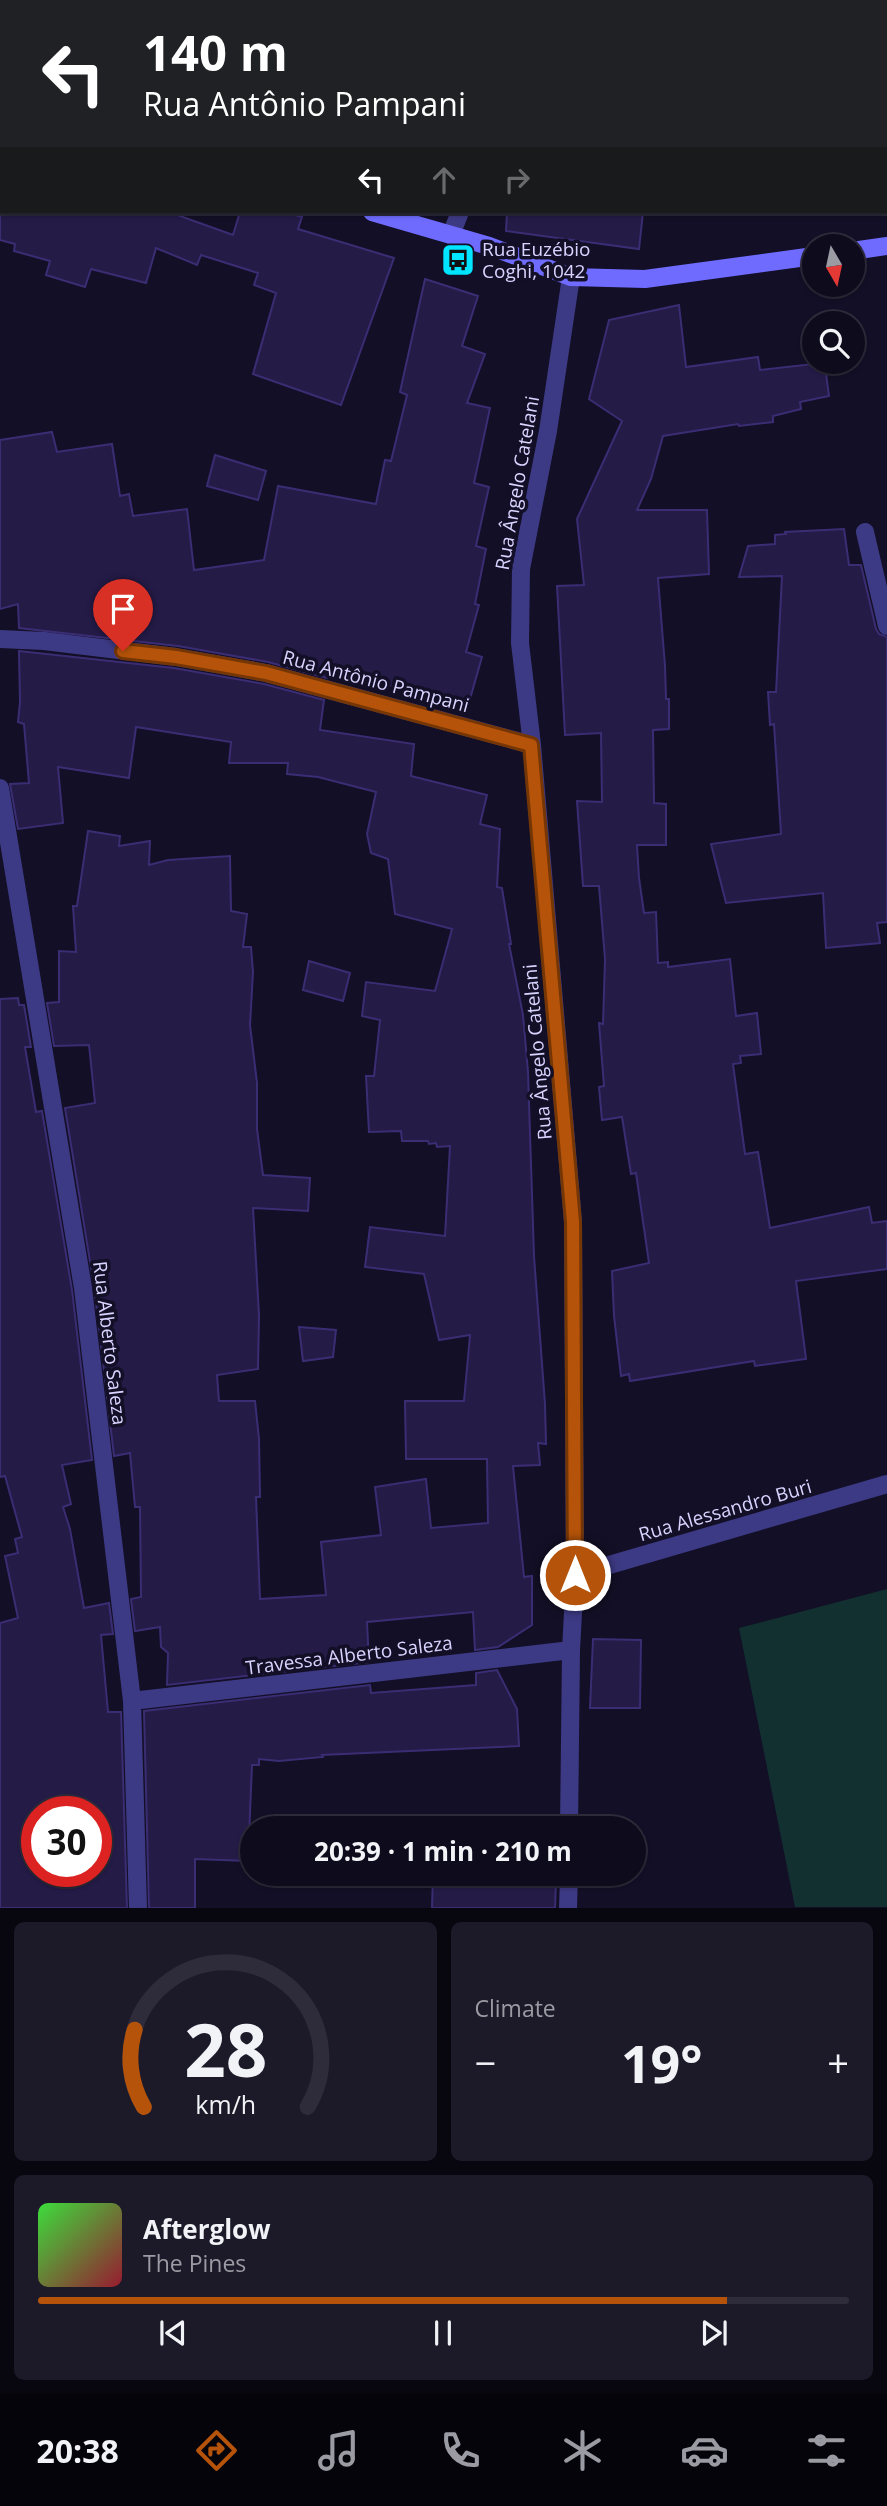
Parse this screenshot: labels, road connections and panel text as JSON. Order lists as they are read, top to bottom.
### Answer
{
  "streets": {
    "street": [
      "Rua Ângelo Catelani",
      "Rua Antônio Pampani",
      "Rua Alberto Saleza",
      "Rua Alessandro Buri",
      "Travessa Alberto Saleza"
    ]
  },
  "crossings": [
    ["Rua Ângelo Catelani", "Rua Antônio Pampani"],
    ["Rua Ângelo Catelani", "Rua Alessandro Buri"],
    ["Rua Ângelo Catelani", "Travessa Alberto Saleza"],
    ["Rua Alberto Saleza", "Travessa Alberto Saleza"]
  ],
  "places": {
    "bus stop": ["Rua Euzébio Coghi, 1042"]
  },
  "north": "bottom",
  "page": {
    "turn": ["140 m", "Rua Antônio Pampani"],
    "limit": "30",
    "trip": "20:39 · 1 min · 210 m",
    "tile": "Climate",
    "heat": ["−", "19°", "+"],
    "song": ["Afterglow", "The Pines"],
    "tabs": "20:38",
    "gauge": ["28", "km/h"]
  }
}
